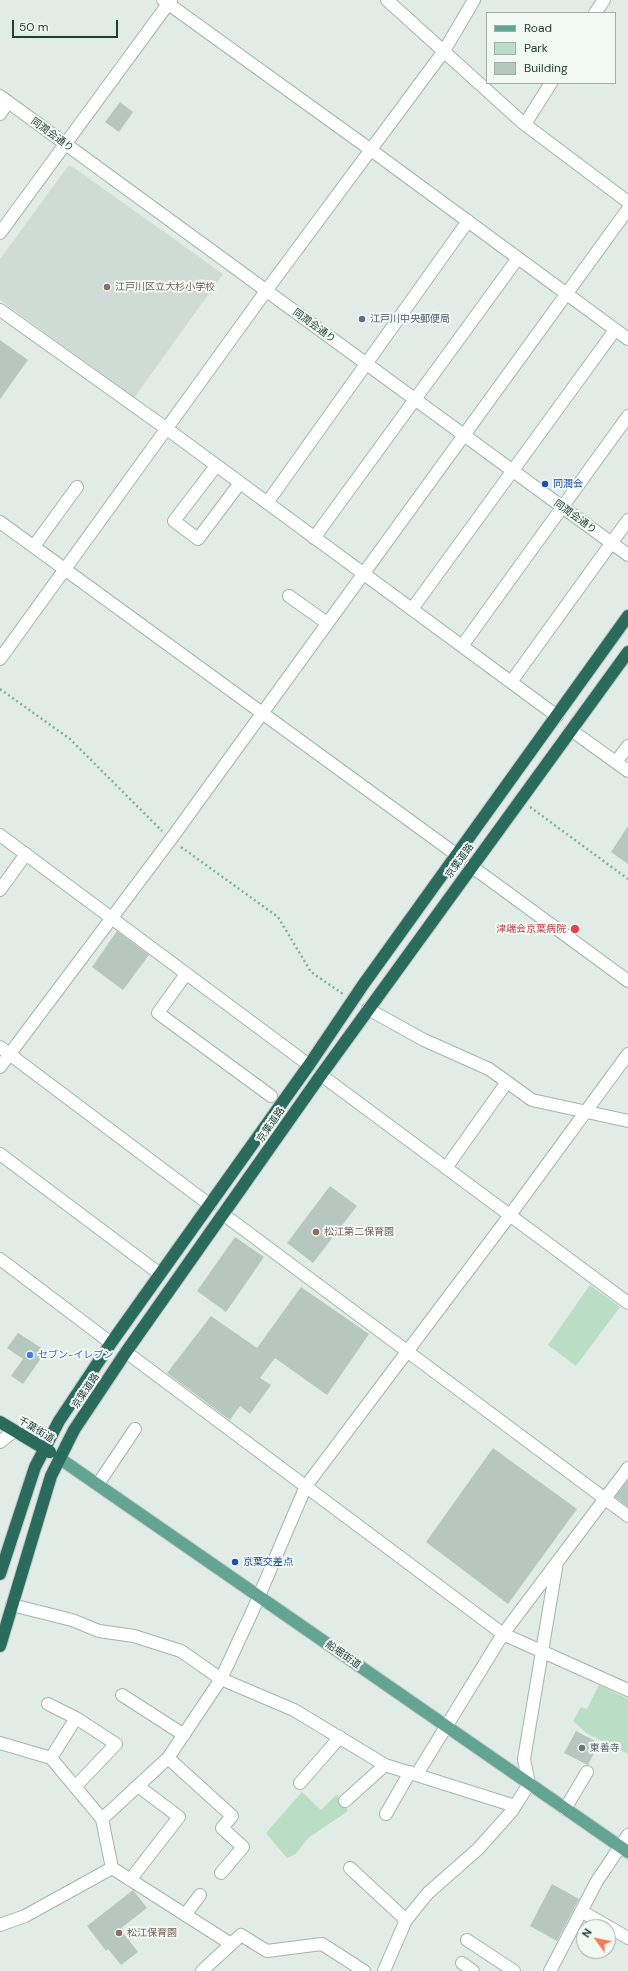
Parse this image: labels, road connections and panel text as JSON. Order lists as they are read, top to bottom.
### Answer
{
  "streets": {
    "highway": ["京葉道路", "千葉街道"],
    "main road": ["船堀街道"],
    "street": ["同潤会通り"]
  },
  "crossings": [
    ["京葉道路", "千葉街道"],
    ["京葉道路", "船堀街道"],
    ["千葉街道", "船堀街道"]
  ],
  "places": [
    "江戸川区立大杉小学校",
    "江戸川中央郵便局",
    "同潤会",
    "津端会京葉病院",
    "松江第二保育園",
    "セブン-イレブン",
    "京葉交差点",
    "東善寺",
    "松江保育園"
  ],
  "legend": ["Road", "Park", "Building"],
  "scale_bar": "50 m",
  "north": "top left"
}
